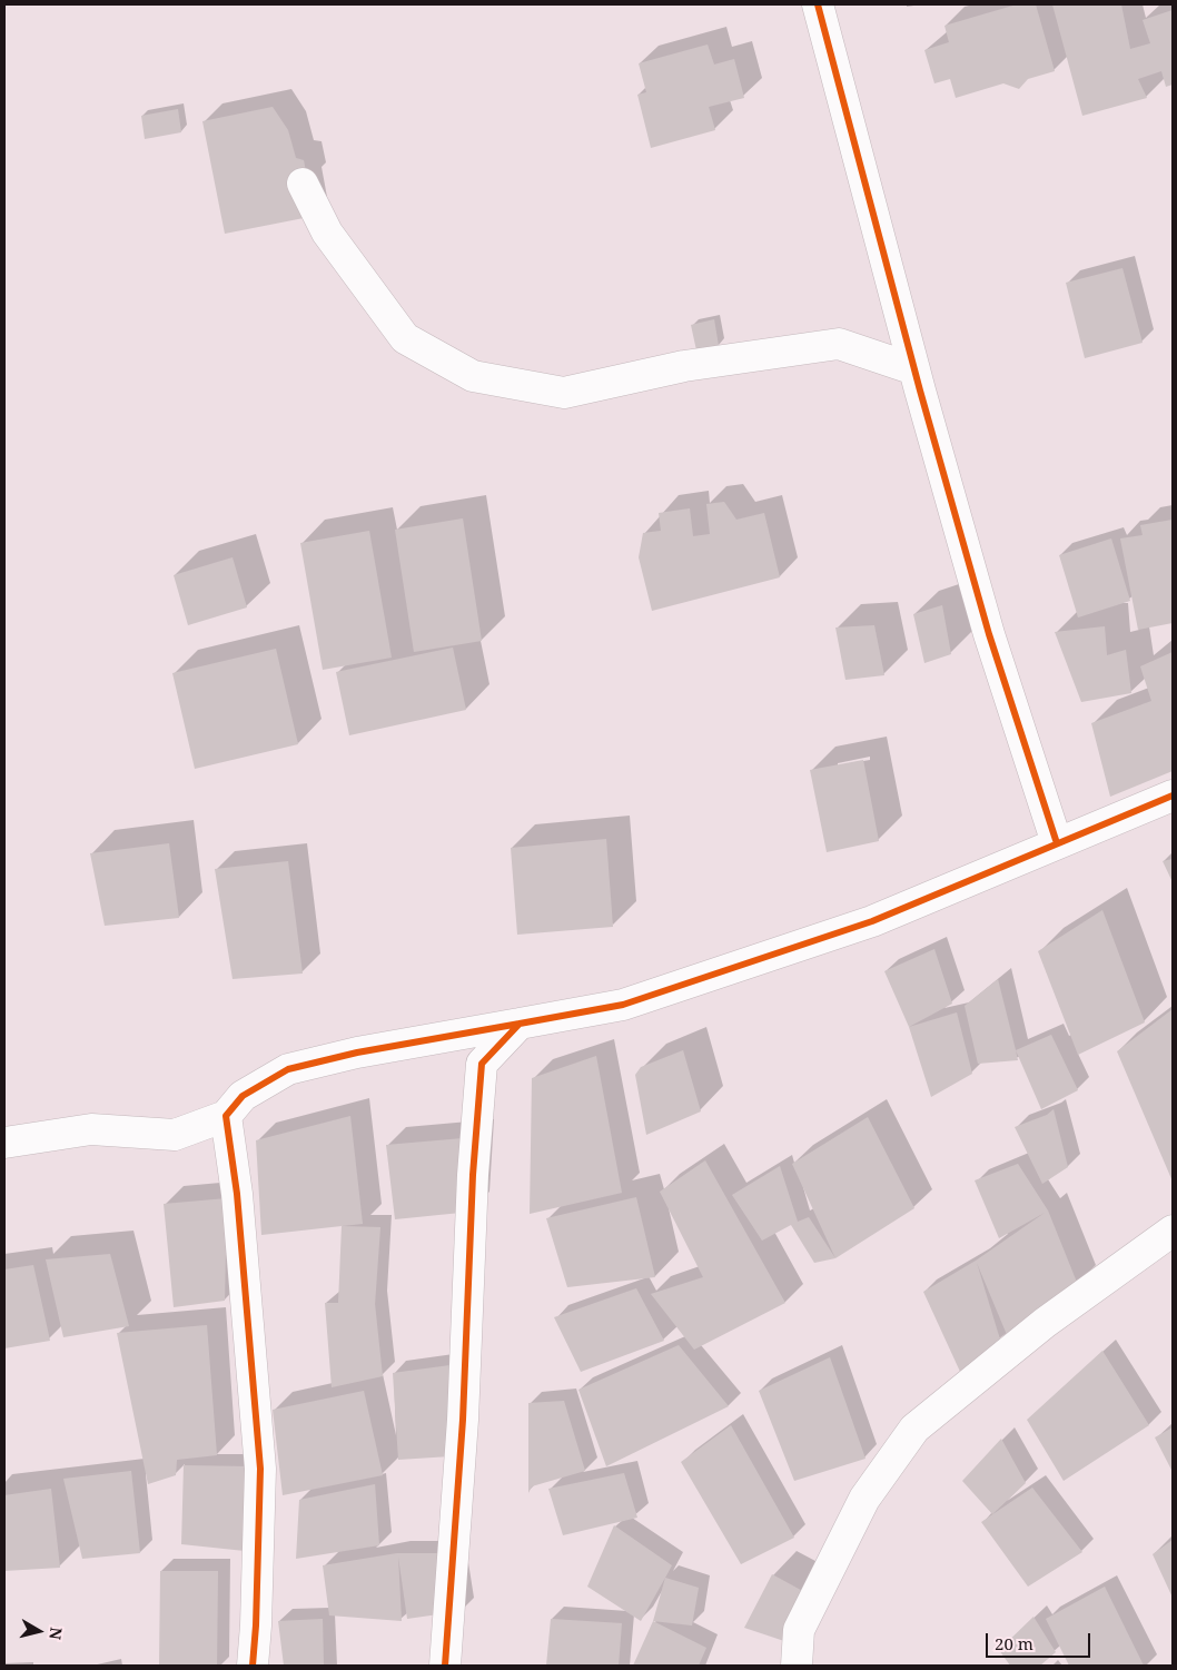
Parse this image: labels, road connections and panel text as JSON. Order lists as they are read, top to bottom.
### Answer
{
  "scale_bar": "20 m",
  "north": "right"
}
